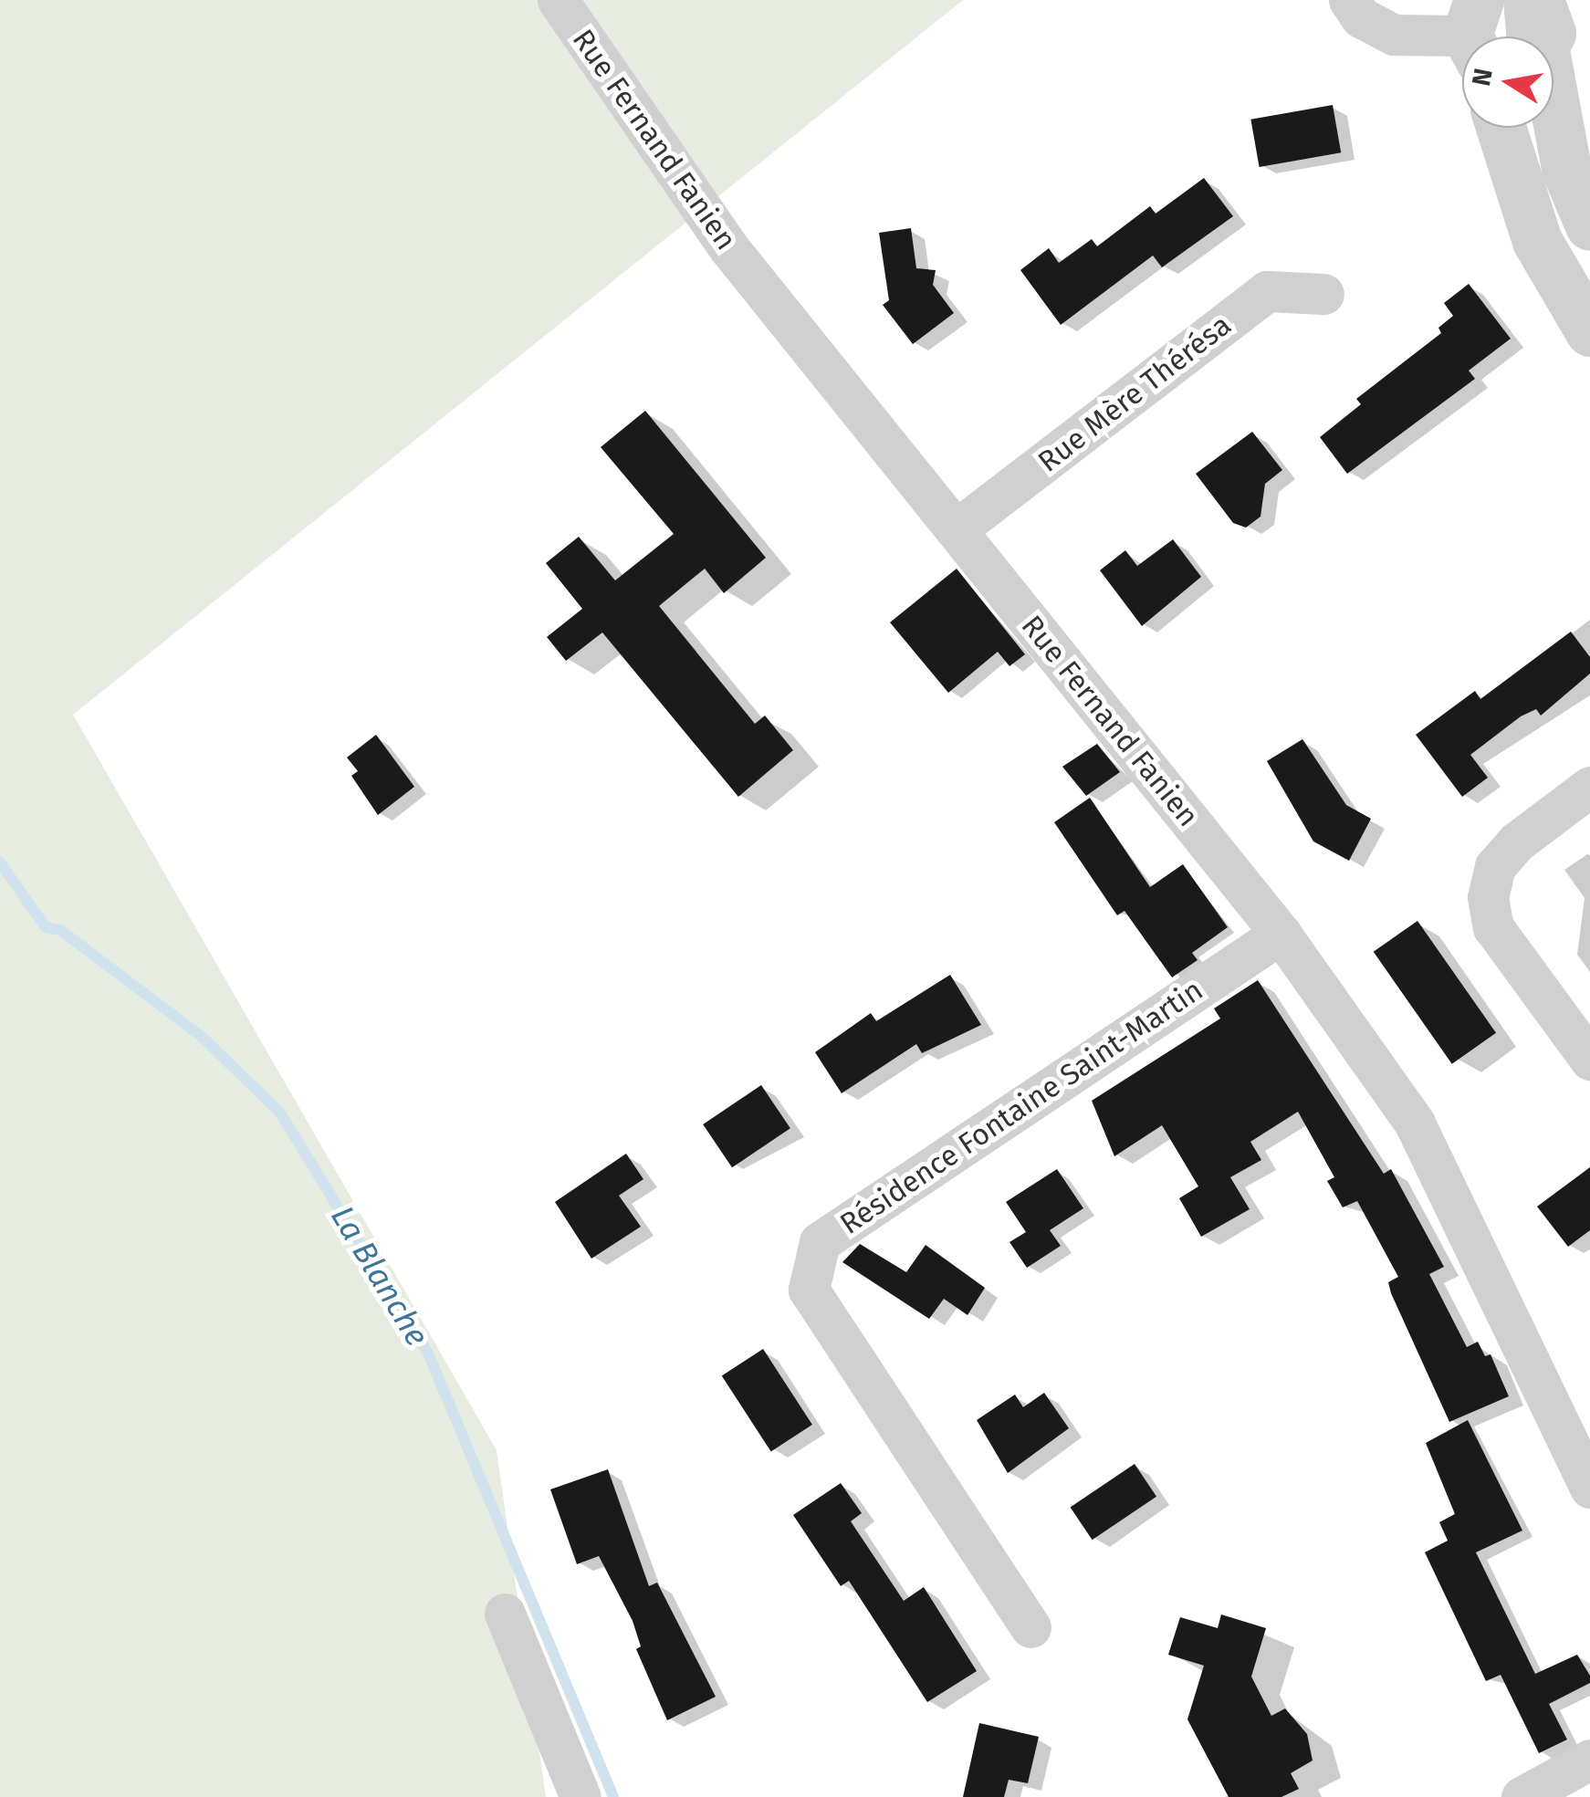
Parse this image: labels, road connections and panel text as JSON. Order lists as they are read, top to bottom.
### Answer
{
  "streets": {
    "street": ["Rue Fernand Fanien", "Rue Mère Thérésa", "Résidence Fontaine Saint-Martin"]
  },
  "crossings": [
    ["Rue Fernand Fanien", "Rue Mère Thérésa"],
    ["Rue Fernand Fanien", "Résidence Fontaine Saint-Martin"]
  ],
  "water": ["La Blanche"],
  "north": "left"
}
